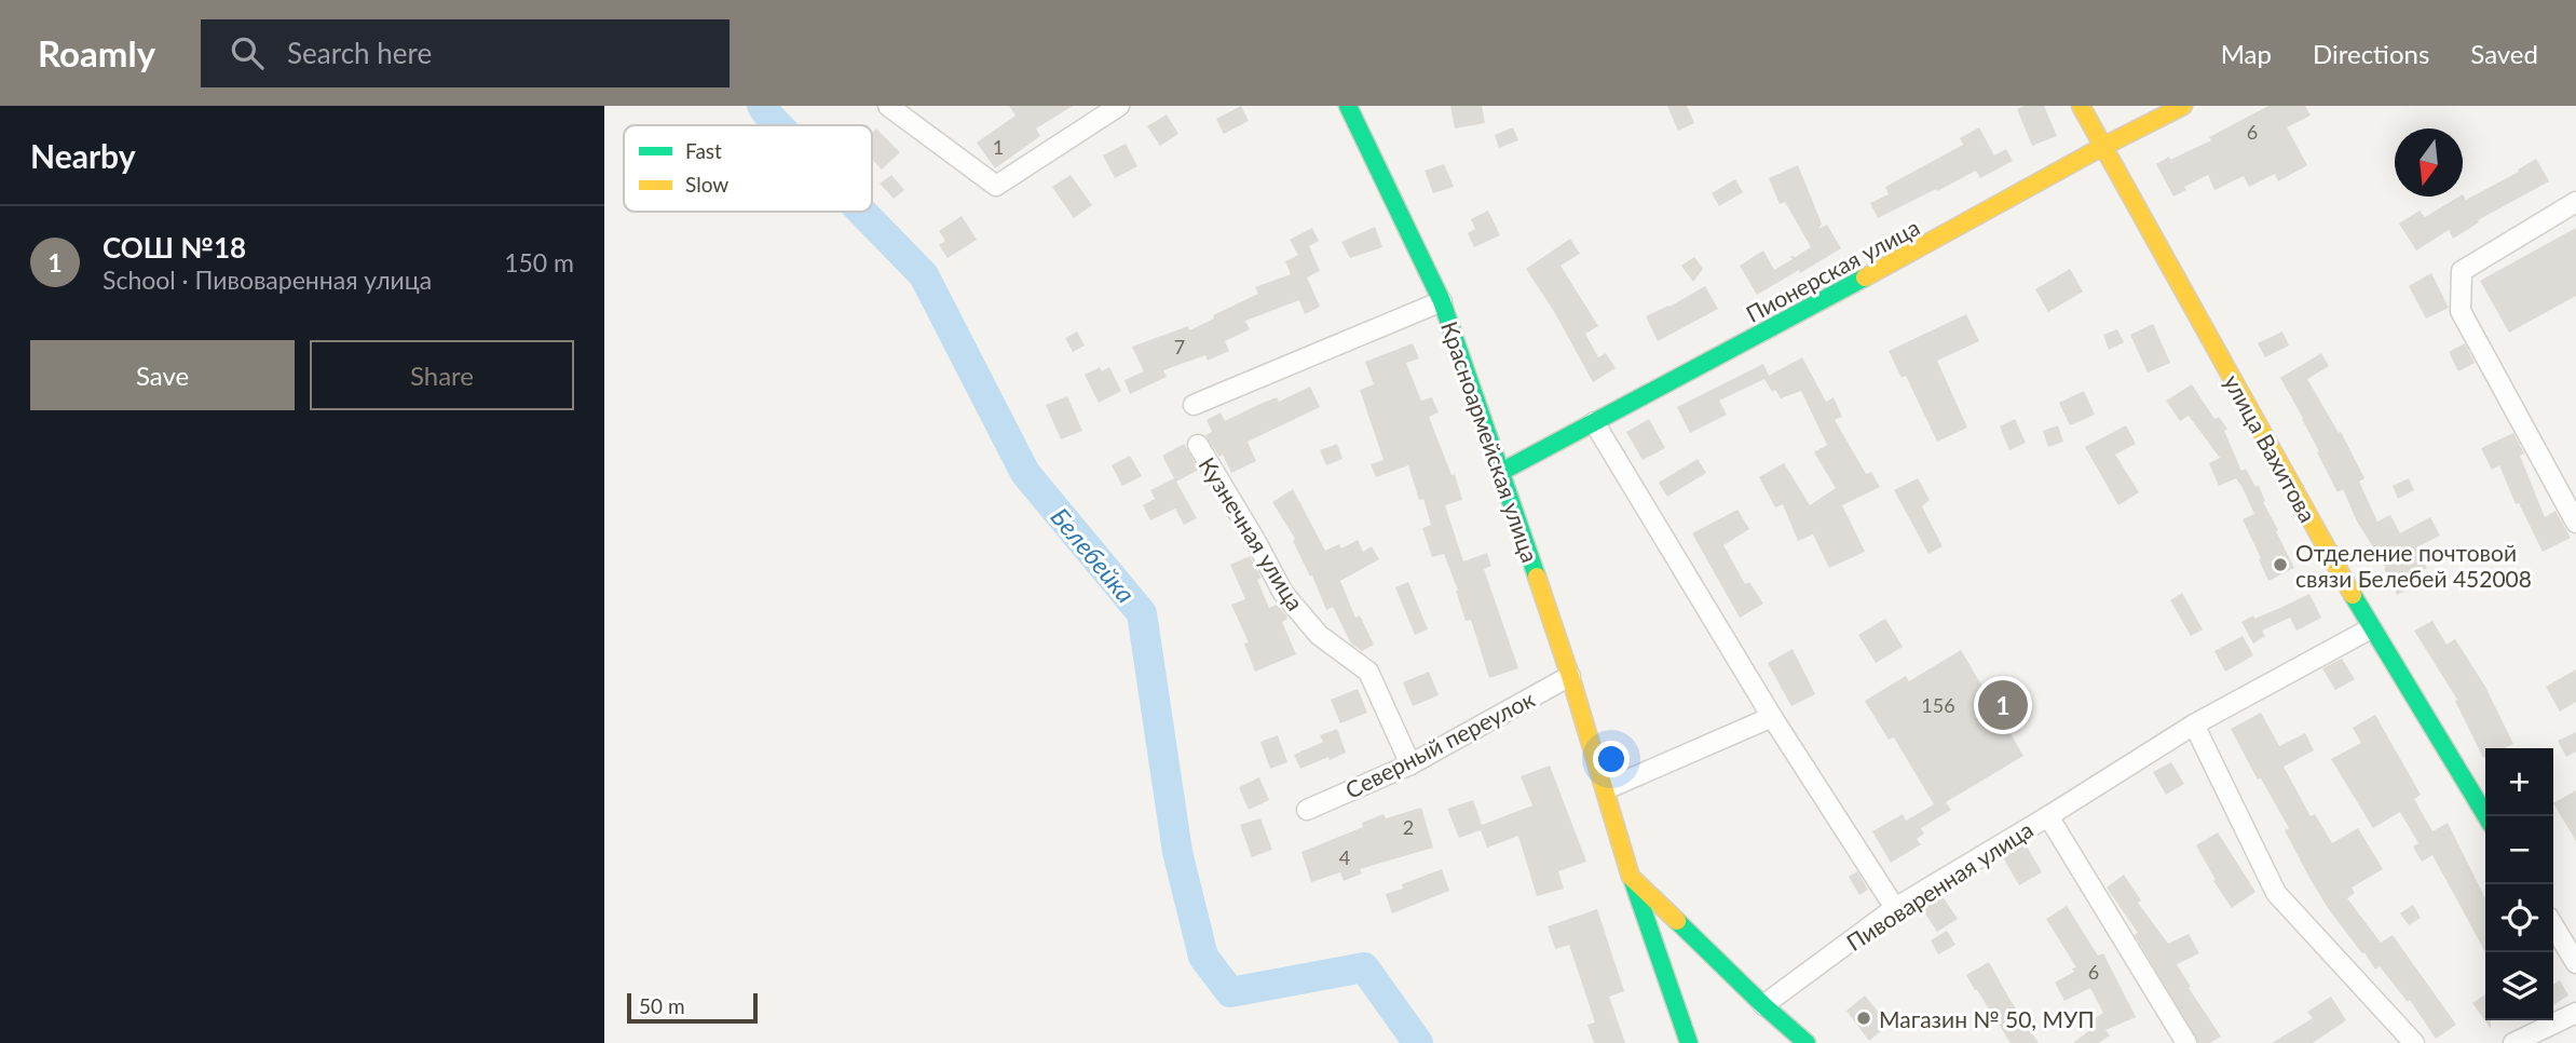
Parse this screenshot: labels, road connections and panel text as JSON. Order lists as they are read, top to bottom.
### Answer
{
  "streets": {
    "street": [
      "Пионерская улица",
      "Красноармейская улица",
      "улица Вахитова",
      "Кузнечная улица",
      "Северный переулок",
      "Пивоваренная улица"
    ]
  },
  "crossings": [
    ["Пионерская улица", "Красноармейская улица"],
    ["Пионерская улица", "улица Вахитова"],
    ["Красноармейская улица", "Северный переулок"],
    ["Красноармейская улица", "Пивоваренная улица"],
    ["Кузнечная улица", "Северный переулок"]
  ],
  "water": ["Белебейка"],
  "places": ["Отделение почтовой связи Белебей 452008", "Магазин № 50, МУП"],
  "house_numbers": [
    "6",
    "1",
    "7",
    "156",
    "2",
    "4",
    "6"
  ],
  "legend": ["Fast", "Slow"],
  "scale_bar": "50 m",
  "north": "bottom",
  "page": {
    "header": "Roamly",
    "search": "Search here",
    "nav": ["Map", "Directions", "Saved"],
    "heading": "Nearby",
    "list": [
      {
        "mark": "1",
        "name": "СОШ №18",
        "note": "School · Пивоваренная улица",
        "value": "150 m"
      }
    ],
    "buttons": ["Save", "Share"],
    "pins": "1",
    "map_buttons": ["+", "−"],
    "scale": "50 m"
  }
}
